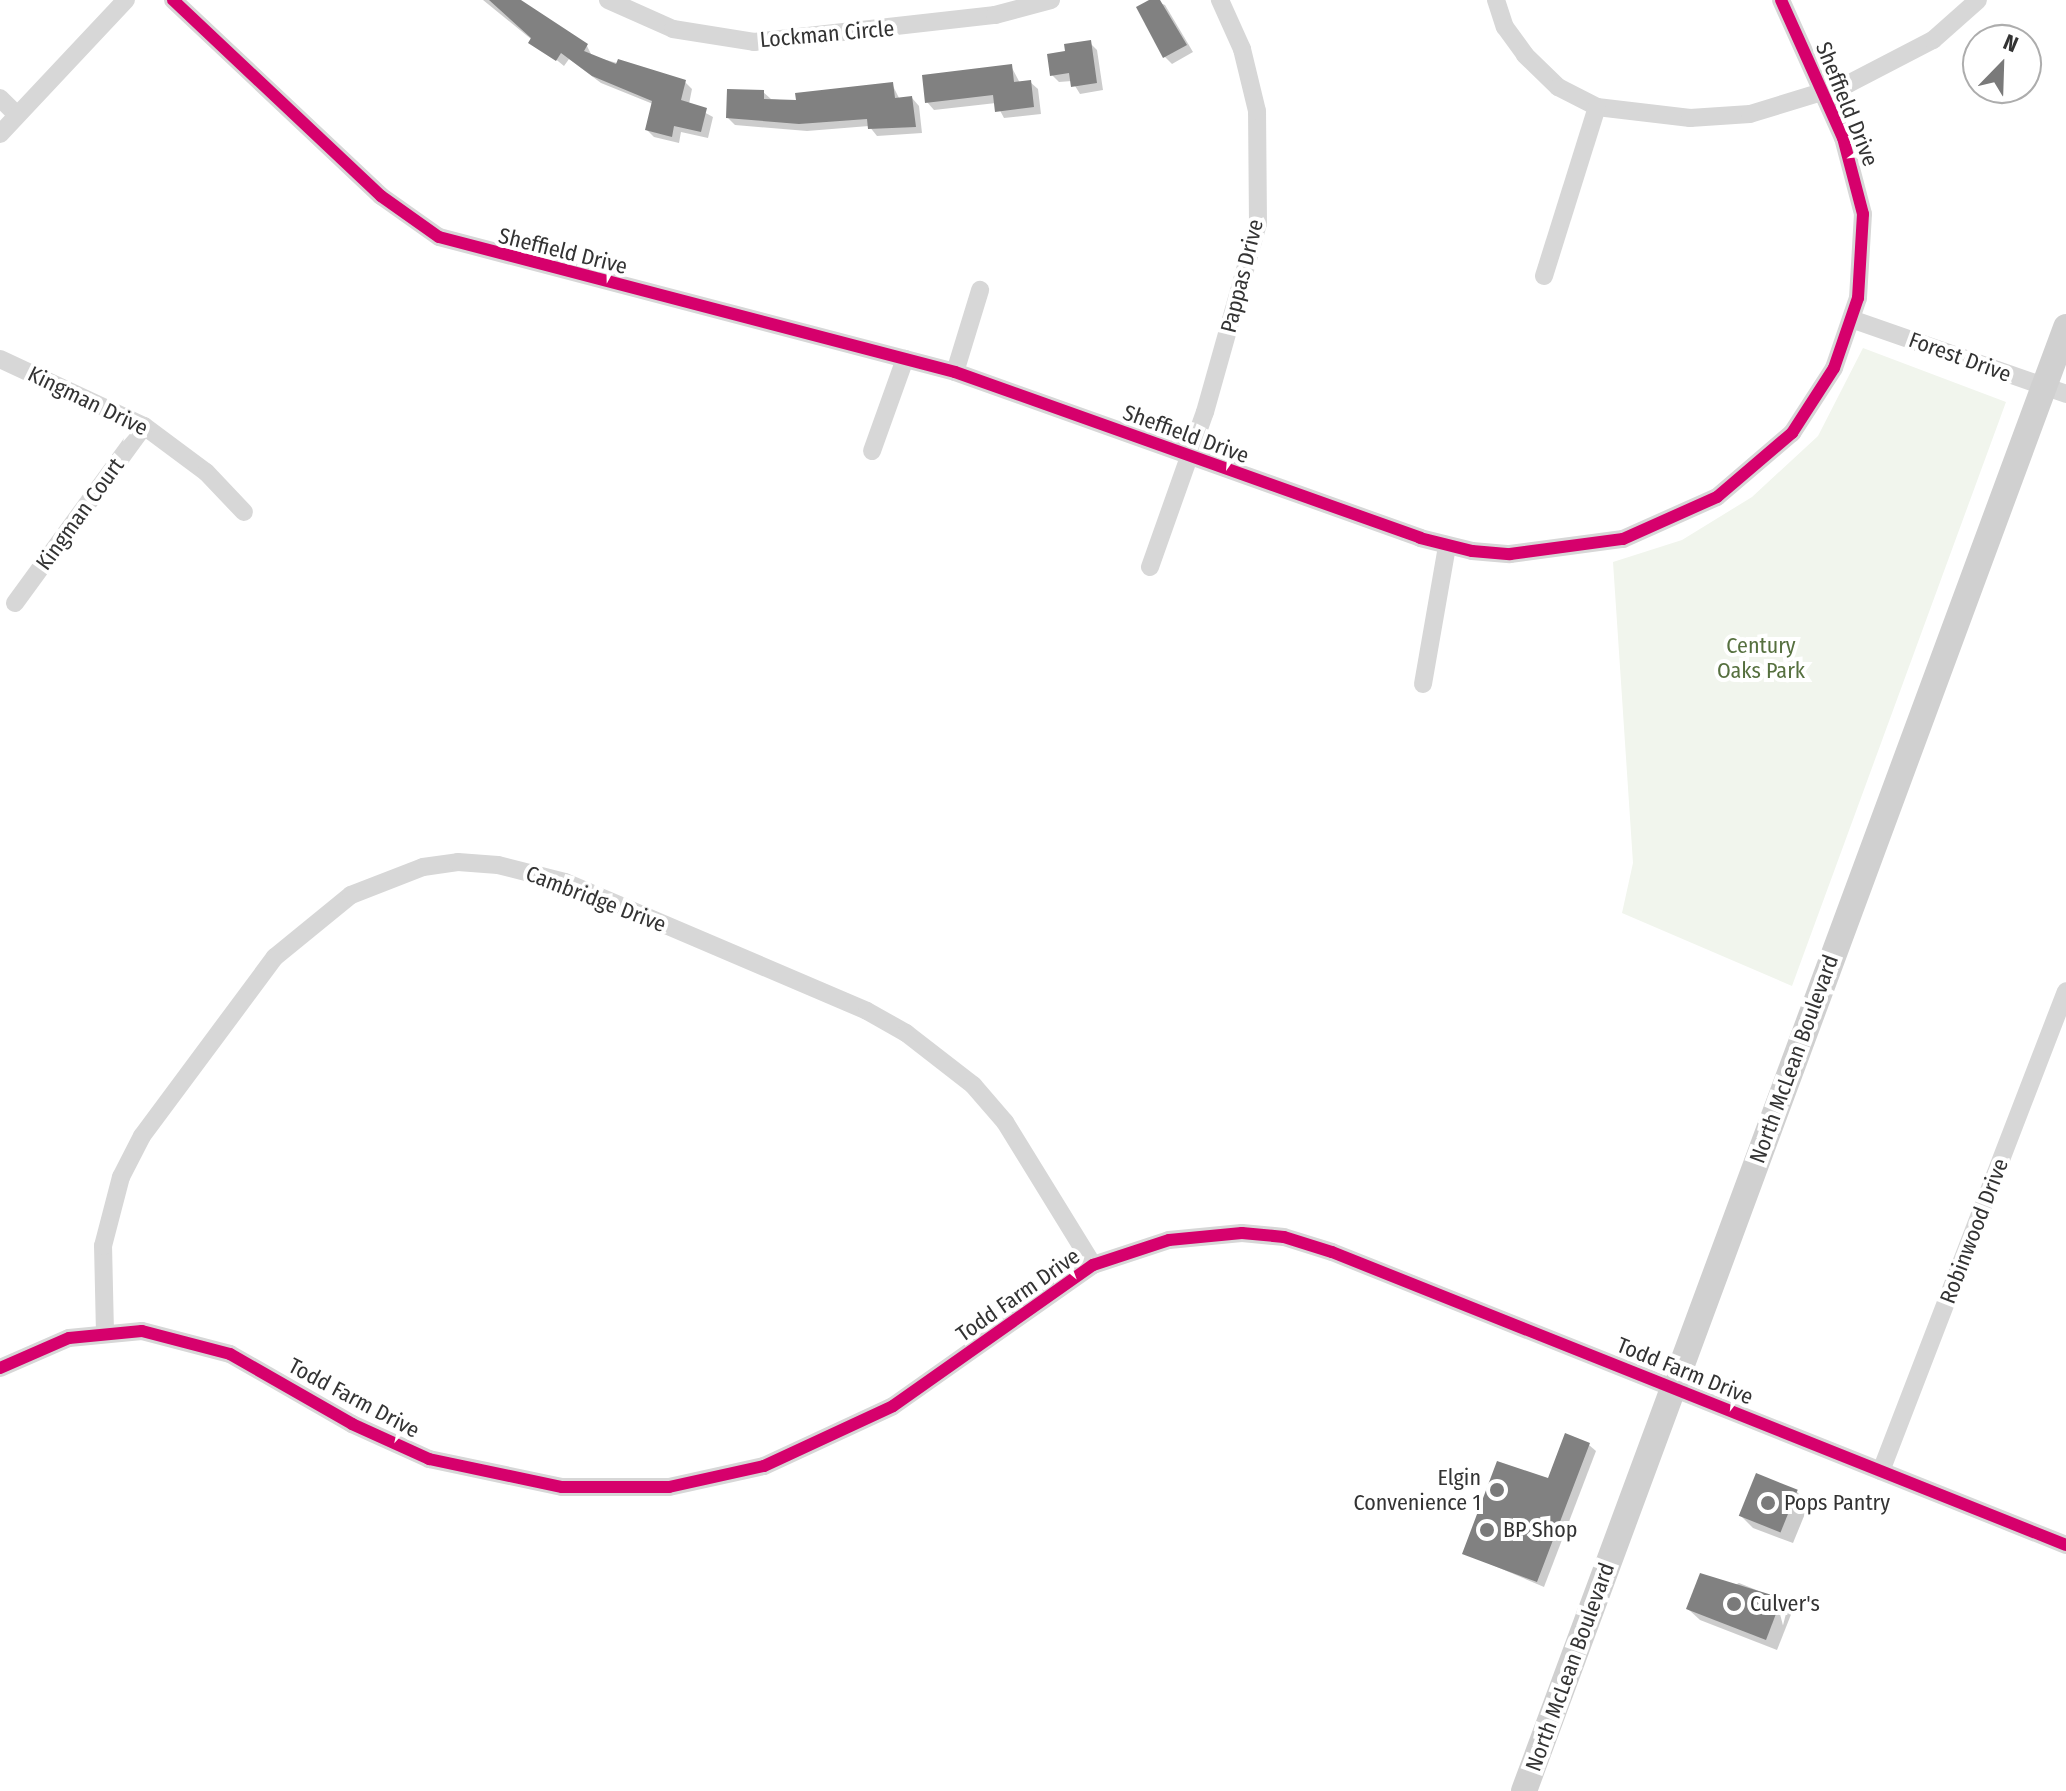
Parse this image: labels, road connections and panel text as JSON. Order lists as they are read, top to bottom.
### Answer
{
  "streets": {
    "main road": ["North McLean Boulevard"],
    "street": [
      "Lockman Circle",
      "Sheffield Drive",
      "Pappas Drive",
      "Forest Drive",
      "Kingman Drive",
      "Kingman Court",
      "Cambridge Drive",
      "Robinwood Drive",
      "Todd Farm Drive"
    ]
  },
  "crossings": [
    ["Sheffield Drive", "Pappas Drive"],
    ["Sheffield Drive", "Forest Drive"],
    ["Forest Drive", "North McLean Boulevard"],
    ["Kingman Drive", "Kingman Court"],
    ["Cambridge Drive", "Todd Farm Drive"],
    ["North McLean Boulevard", "Todd Farm Drive"],
    ["Robinwood Drive", "Todd Farm Drive"]
  ],
  "parks": ["Century Oaks Park"],
  "places": [
    "Elgin Convenience 1",
    "Pops Pantry",
    "BP Shop",
    "Culver's"
  ],
  "north": "top right"
}
